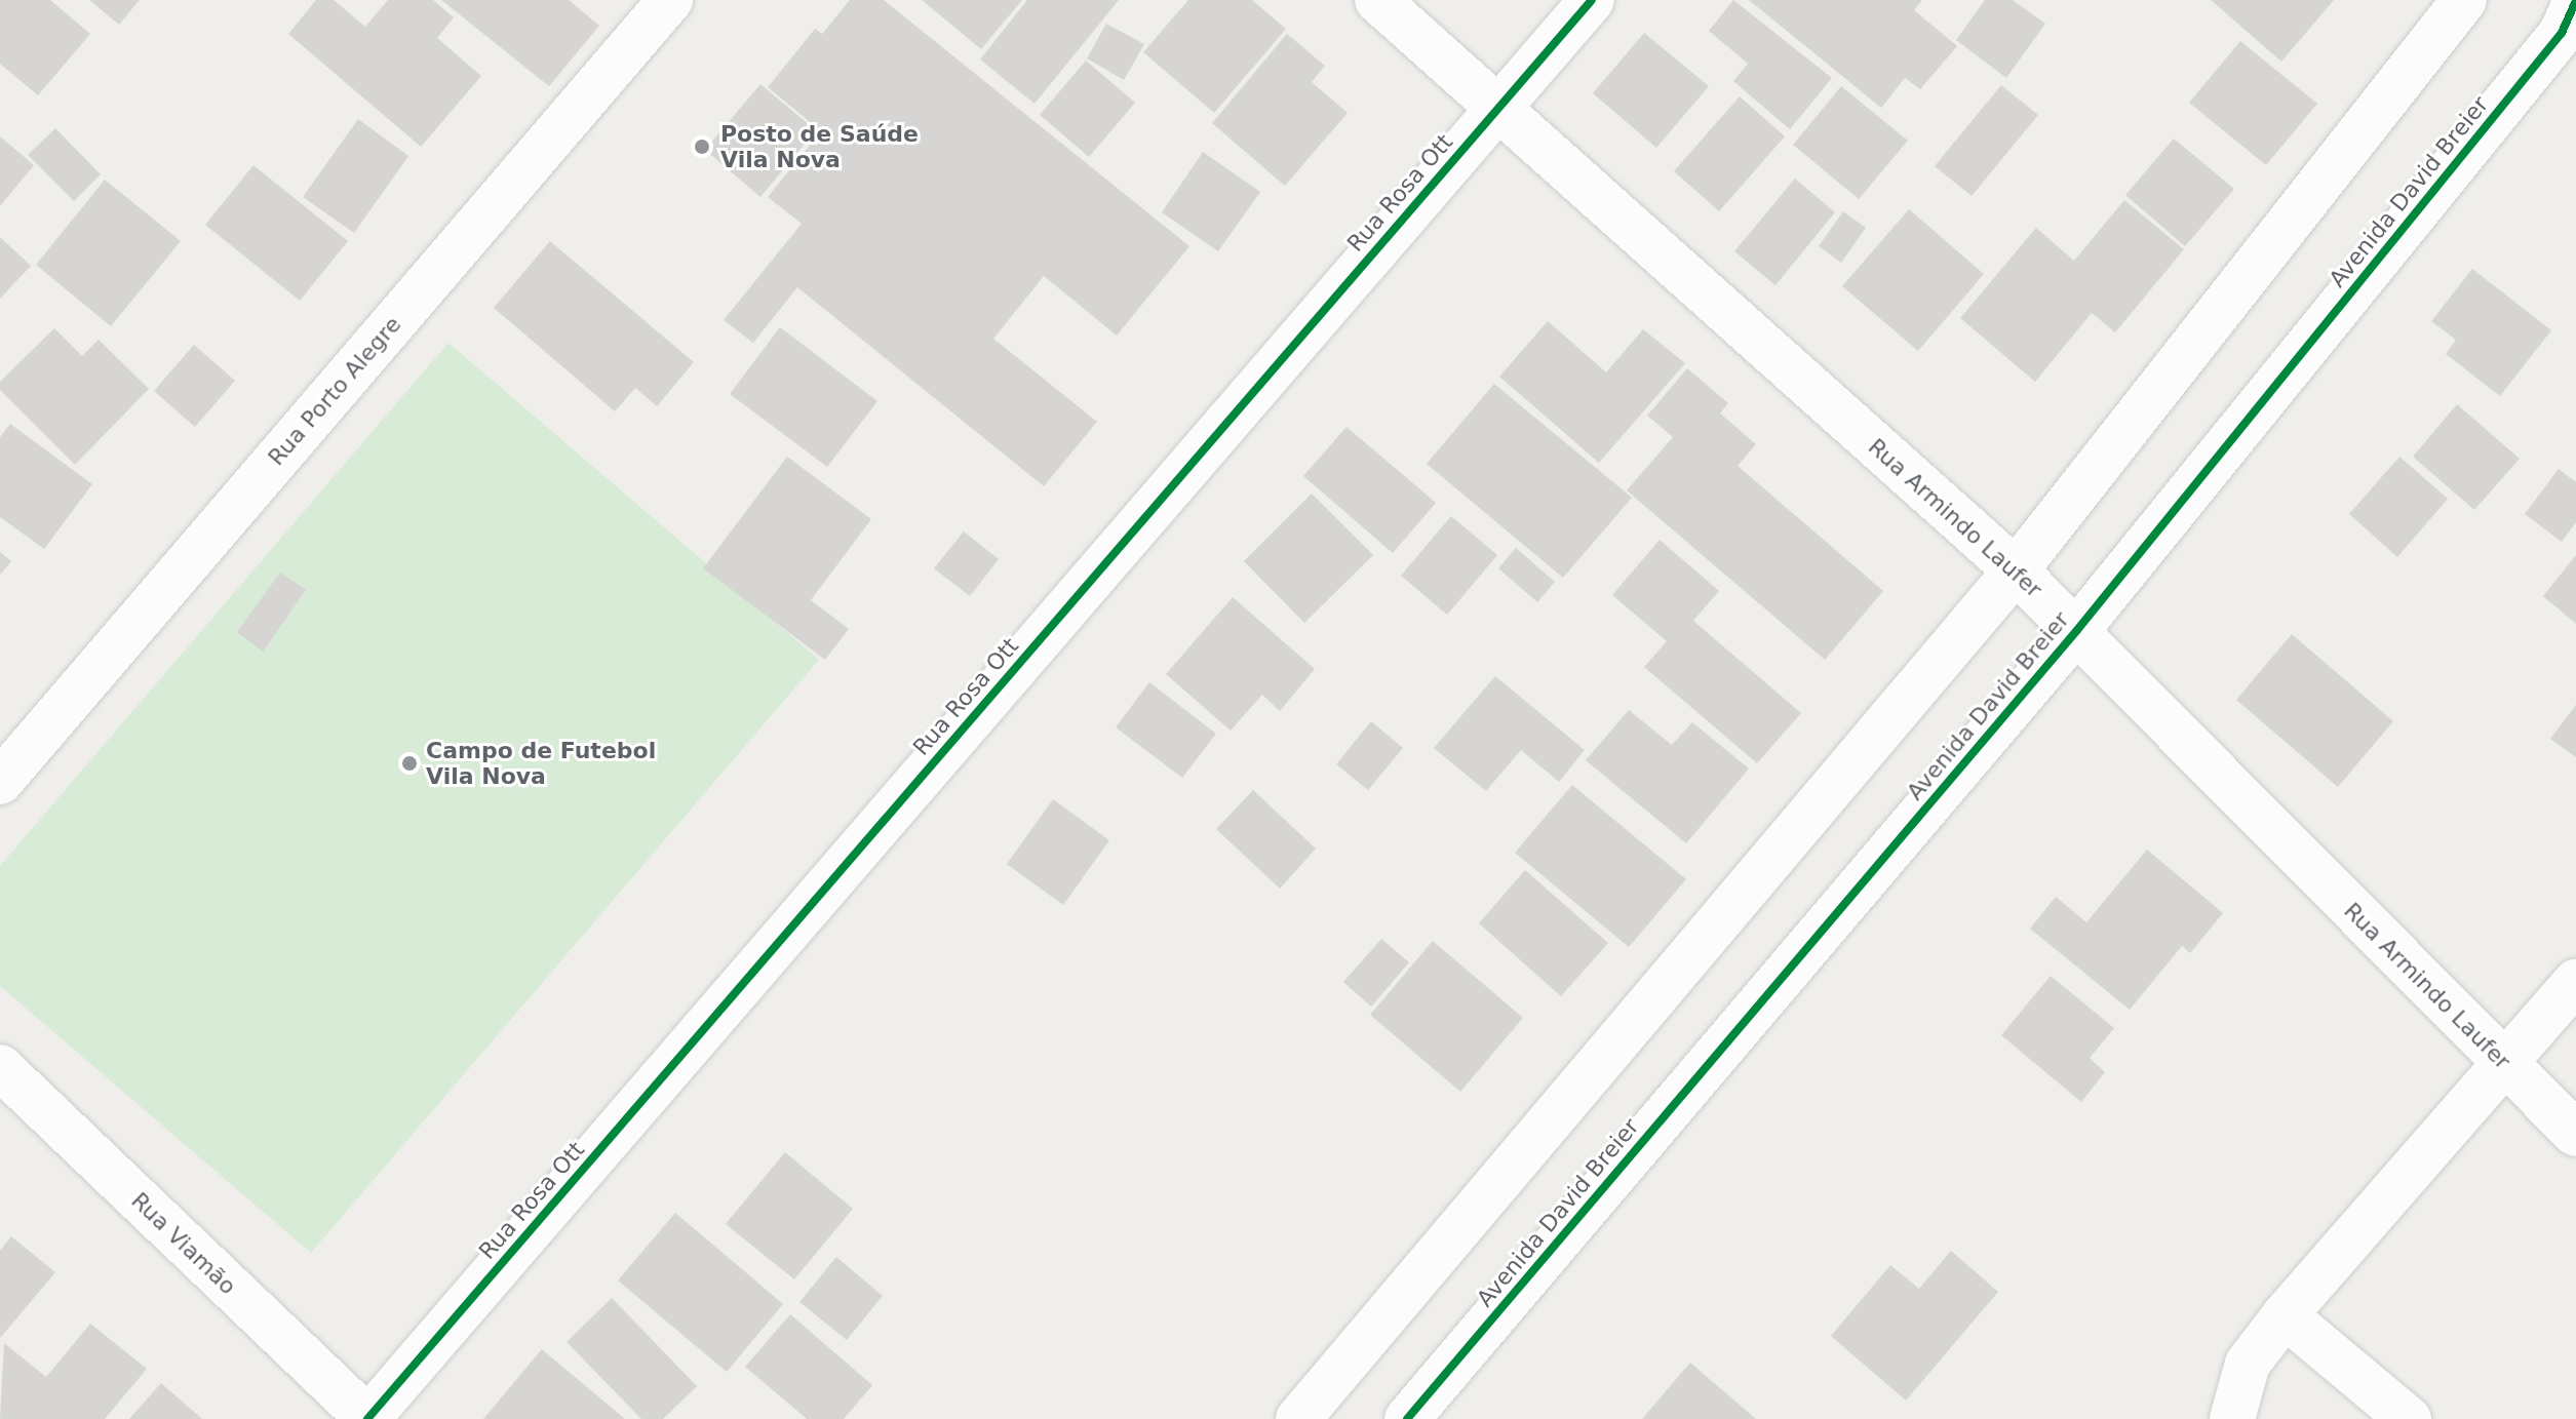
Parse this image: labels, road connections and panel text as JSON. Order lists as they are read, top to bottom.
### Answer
{
  "streets": {
    "street": [
      "Avenida David Breier",
      "Rua Rosa Ott",
      "Rua Porto Alegre",
      "Rua Armindo Laufer",
      "Rua Viamão"
    ]
  },
  "crossings": [
    ["Avenida David Breier", "Rua Armindo Laufer"],
    ["Rua Rosa Ott", "Rua Armindo Laufer"],
    ["Rua Rosa Ott", "Rua Viamão"]
  ],
  "places": ["Posto de Saúde Vila Nova", "Campo de Futebol Vila Nova"]
}
